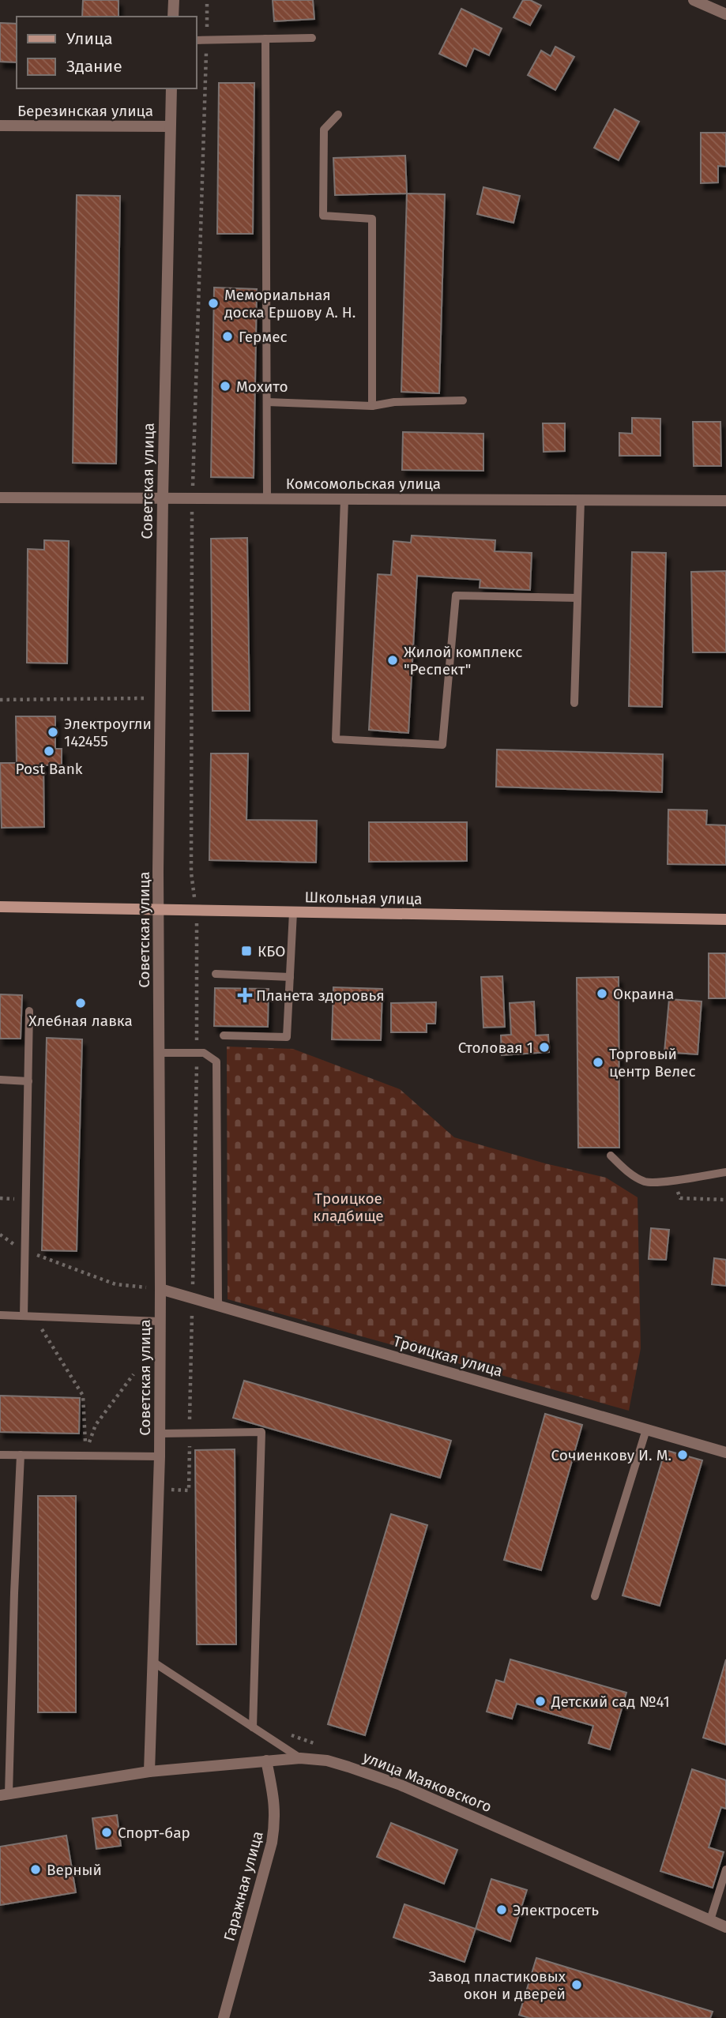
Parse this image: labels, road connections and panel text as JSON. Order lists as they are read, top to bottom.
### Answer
{
  "streets": {
    "main road": ["Школьная улица"],
    "street": [
      "Березинская улица",
      "Советская улица",
      "Комсомольская улица",
      "Троицкая улица",
      "улица Маяковского",
      "Гаражная улица"
    ]
  },
  "crossings": [
    ["Березинская улица", "Советская улица"],
    ["Советская улица", "Комсомольская улица"],
    ["Советская улица", "Школьная улица"],
    ["Советская улица", "Троицкая улица"],
    ["Советская улица", "улица Маяковского"],
    ["улица Маяковского", "Гаражная улица"]
  ],
  "parks": ["Троицкое кладбище"],
  "places": {
    "other": [
      "Мемориальная доска Ершову А. Н.",
      "Гермес",
      "Мохито",
      "Жилой комплекс \"Респект\"",
      "Электроугли 142455",
      "Post Bank",
      "Окраина",
      "Хлебная лавка",
      "Столовая 1",
      "Торговый центр Велес",
      "Сочиенкову И. М.",
      "Детский сад №41",
      "Спорт-бар",
      "Верный",
      "Электросеть",
      "Завод пластиковых окон и дверей"
    ],
    "transit": ["КБО"],
    "health": ["Планета здоровья"]
  },
  "legend": ["Улица", "Здание"]
}
